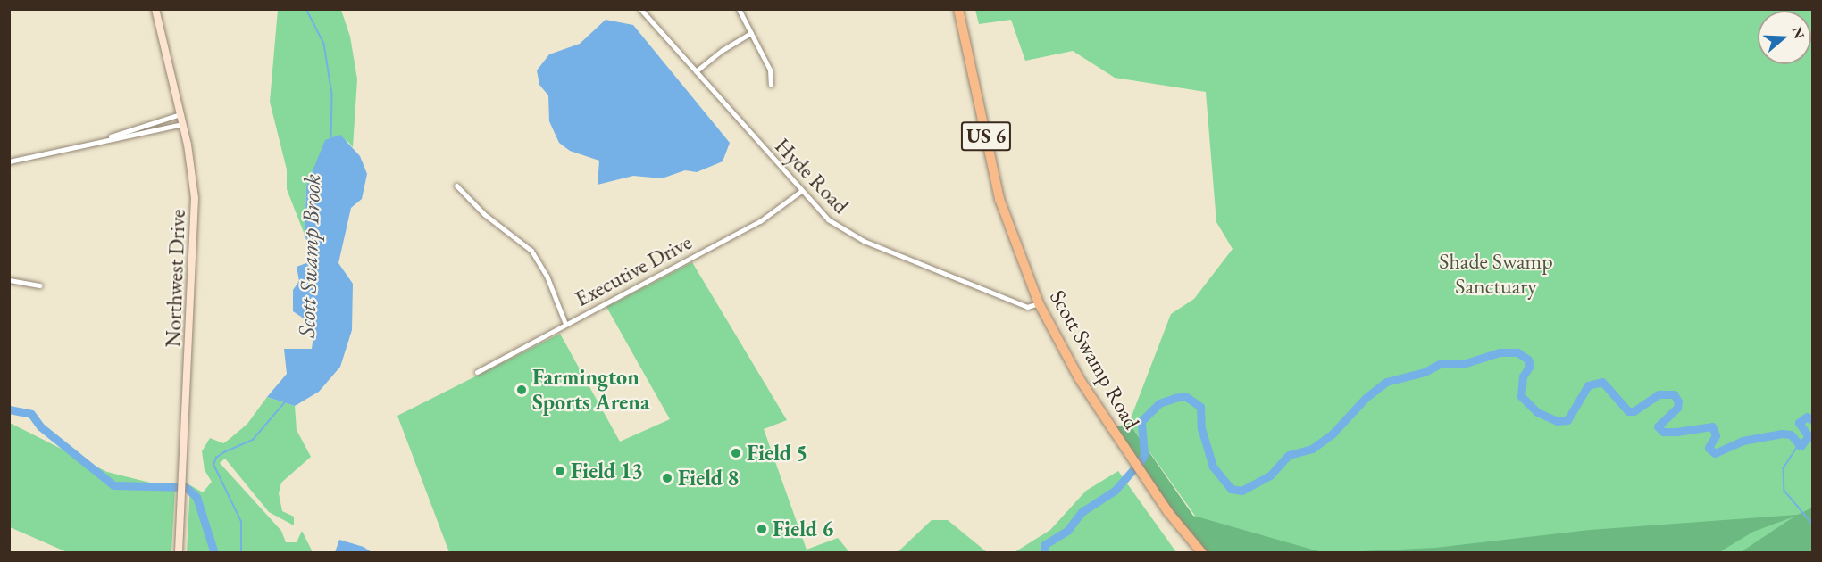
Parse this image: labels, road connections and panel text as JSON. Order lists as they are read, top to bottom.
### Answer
{
  "streets": {
    "highway": ["US 6", "Scott Swamp Road"],
    "main road": ["Northwest Drive"],
    "street": ["Hyde Road", "Executive Drive"]
  },
  "crossings": [
    ["Hyde Road", "Executive Drive"],
    ["Hyde Road", "Scott Swamp Road"]
  ],
  "water": ["Scott Swamp Brook"],
  "parks": ["Shade Swamp Sanctuary"],
  "places": [
    "Farmington Sports Arena",
    "Field 5",
    "Field 13",
    "Field 8",
    "Field 6"
  ],
  "north": "right"
}
